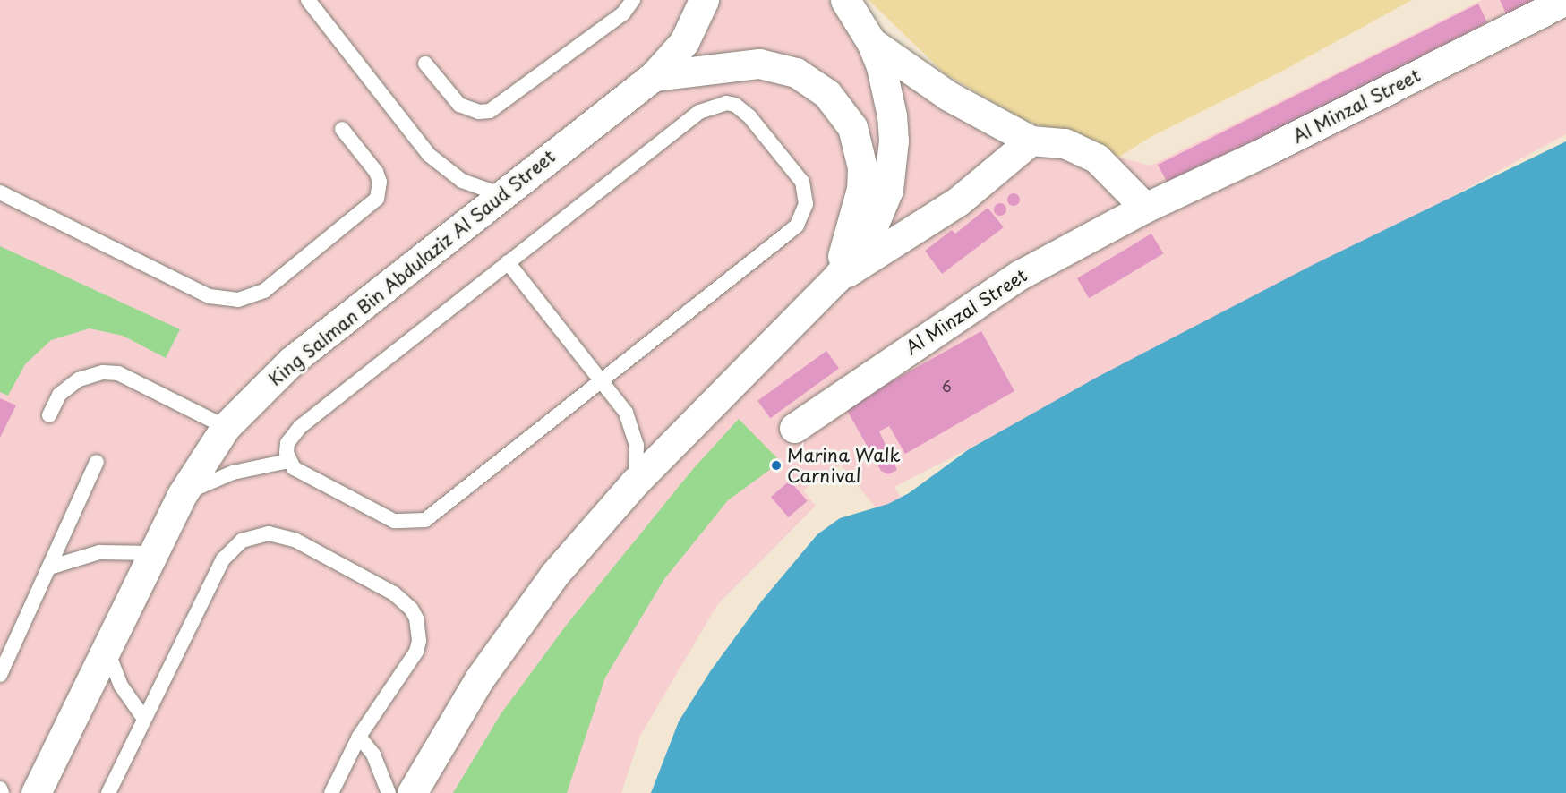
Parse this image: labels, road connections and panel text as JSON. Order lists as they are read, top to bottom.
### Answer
{
  "streets": {
    "street": ["Al Minzal Street", "King Salman Bin Abdulaziz Al Saud Street"]
  },
  "places": ["Marina Walk Carnival"],
  "house_numbers": ["6"]
}
